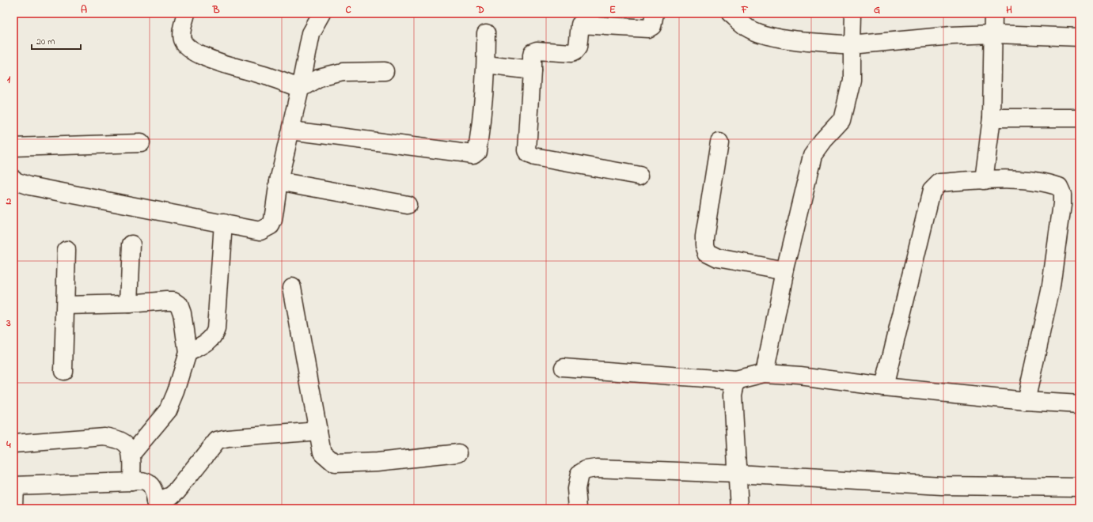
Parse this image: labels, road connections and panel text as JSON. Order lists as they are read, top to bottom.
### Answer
{
  "scale_bar": "20 m",
  "grid": {
    "columns": [
      "A",
      "B",
      "C",
      "D",
      "E",
      "F",
      "G",
      "H"
    ],
    "rows": [
      "1",
      "2",
      "3",
      "4"
    ]
  }
}
